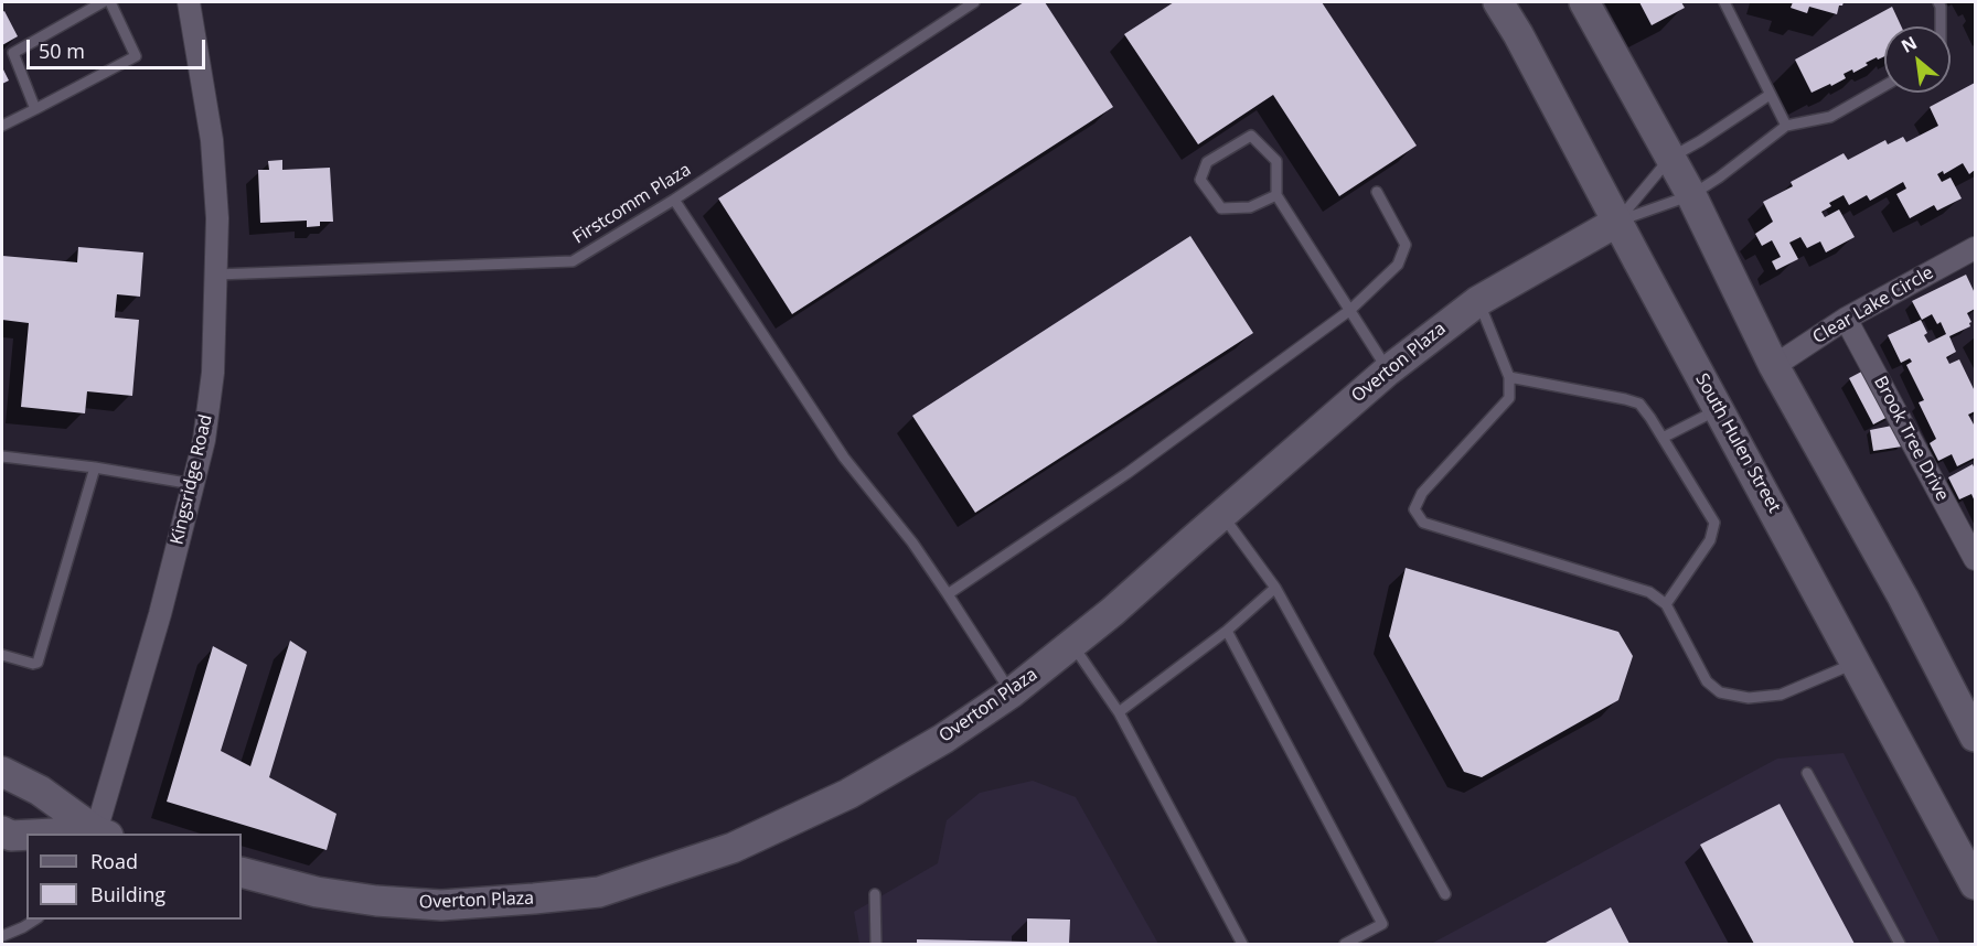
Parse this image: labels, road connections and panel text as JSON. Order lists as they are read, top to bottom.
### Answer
{
  "streets": {
    "main road": ["Overton Plaza", "South Hulen Street"],
    "street": ["Clear Lake Circle", "Brook Tree Drive", "Kingsridge Road"],
    "lane": ["Firstcomm Plaza"]
  },
  "crossings": [
    ["Firstcomm Plaza", "Kingsridge Road"],
    ["Clear Lake Circle", "Brook Tree Drive"],
    ["Overton Plaza", "South Hulen Street"]
  ],
  "legend": ["Road", "Building"],
  "scale_bar": "50 m",
  "north": "top left"
}
